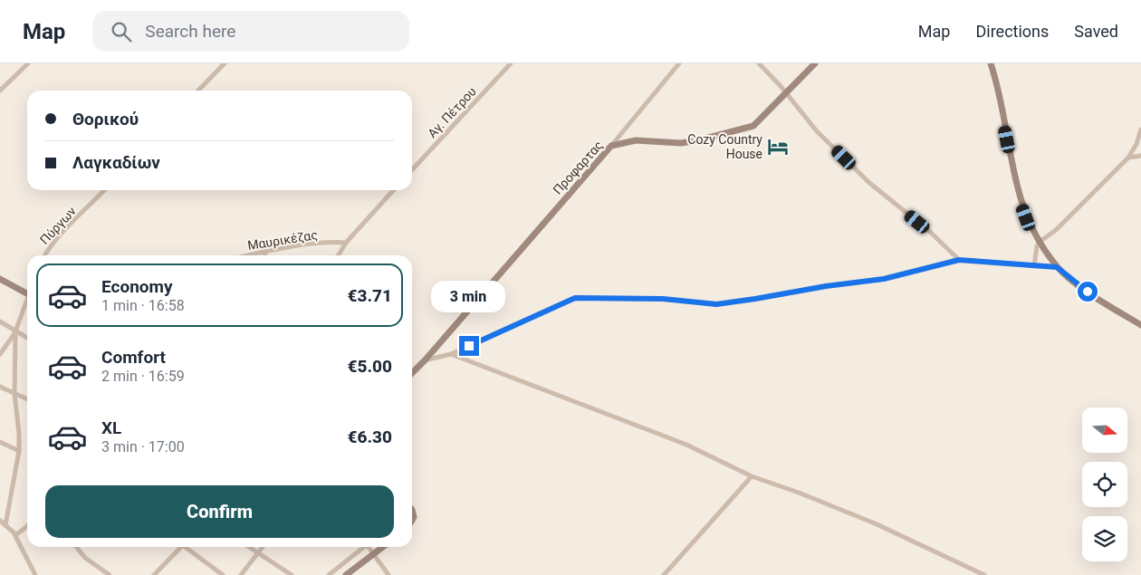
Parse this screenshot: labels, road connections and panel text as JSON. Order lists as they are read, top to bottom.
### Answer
{
  "streets": {
    "street": [
      "Αγ. Πέτρου",
      "Προφαρτας",
      "Πύργων",
      "Μαυρικέζας"
    ]
  },
  "places": {
    "hotel": ["Cozy Country House"]
  },
  "north": "right",
  "page": {
    "header": "Map",
    "search": "Search here",
    "nav": ["Map", "Directions", "Saved"],
    "banner": ["Θορικού", "Λαγκαδίων"],
    "list": [
      {
        "name": "Economy",
        "note": "1 min · 16:58",
        "value": "€3.71"
      },
      {
        "name": "Comfort",
        "note": "2 min · 16:59",
        "value": "€5.00"
      },
      {
        "name": "XL",
        "note": "3 min · 17:00",
        "value": "€6.30"
      }
    ],
    "bubble": "3 min",
    "buttons": "Confirm"
  }
}
